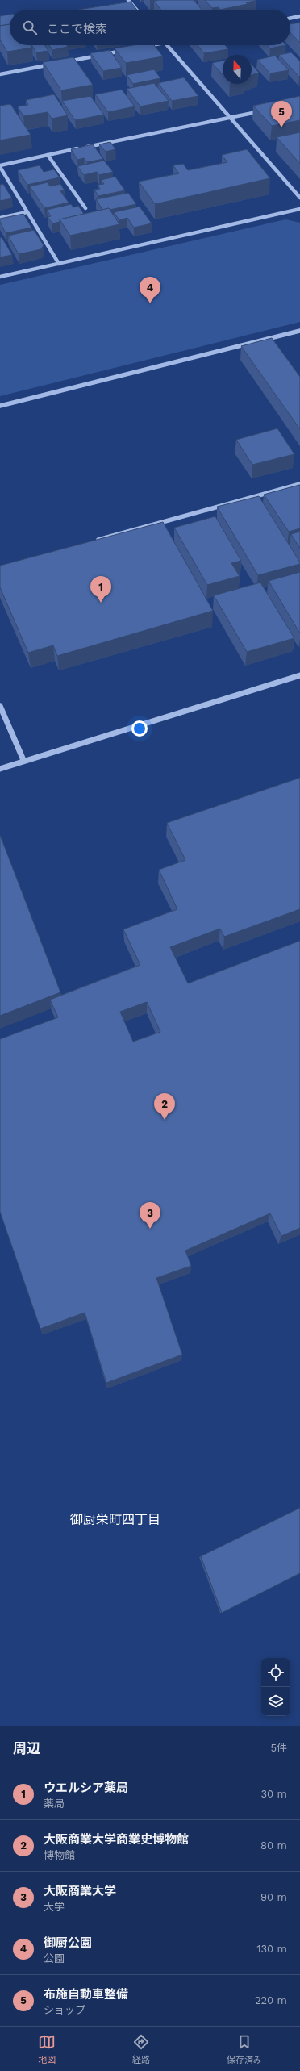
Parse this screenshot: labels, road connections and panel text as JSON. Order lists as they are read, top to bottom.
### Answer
{
  "districts": ["御厨栄町四丁目"],
  "north": "top",
  "page": {
    "search": "ここで検索",
    "pins": [
      "5",
      "4",
      "1",
      "2",
      "3"
    ],
    "heading": ["周辺", "5件"],
    "list": [
      {
        "mark": "1",
        "name": "ウエルシア薬局",
        "note": "薬局",
        "value": "30 m"
      },
      {
        "mark": "2",
        "name": "大阪商業大学商業史博物館",
        "note": "博物館",
        "value": "80 m"
      },
      {
        "mark": "3",
        "name": "大阪商業大学",
        "note": "大学",
        "value": "90 m"
      },
      {
        "mark": "4",
        "name": "御厨公園",
        "note": "公園",
        "value": "130 m"
      },
      {
        "mark": "5",
        "name": "布施自動車整備",
        "note": "ショップ",
        "value": "220 m"
      }
    ],
    "nav": ["地図", "経路", "保存済み"]
  }
}
